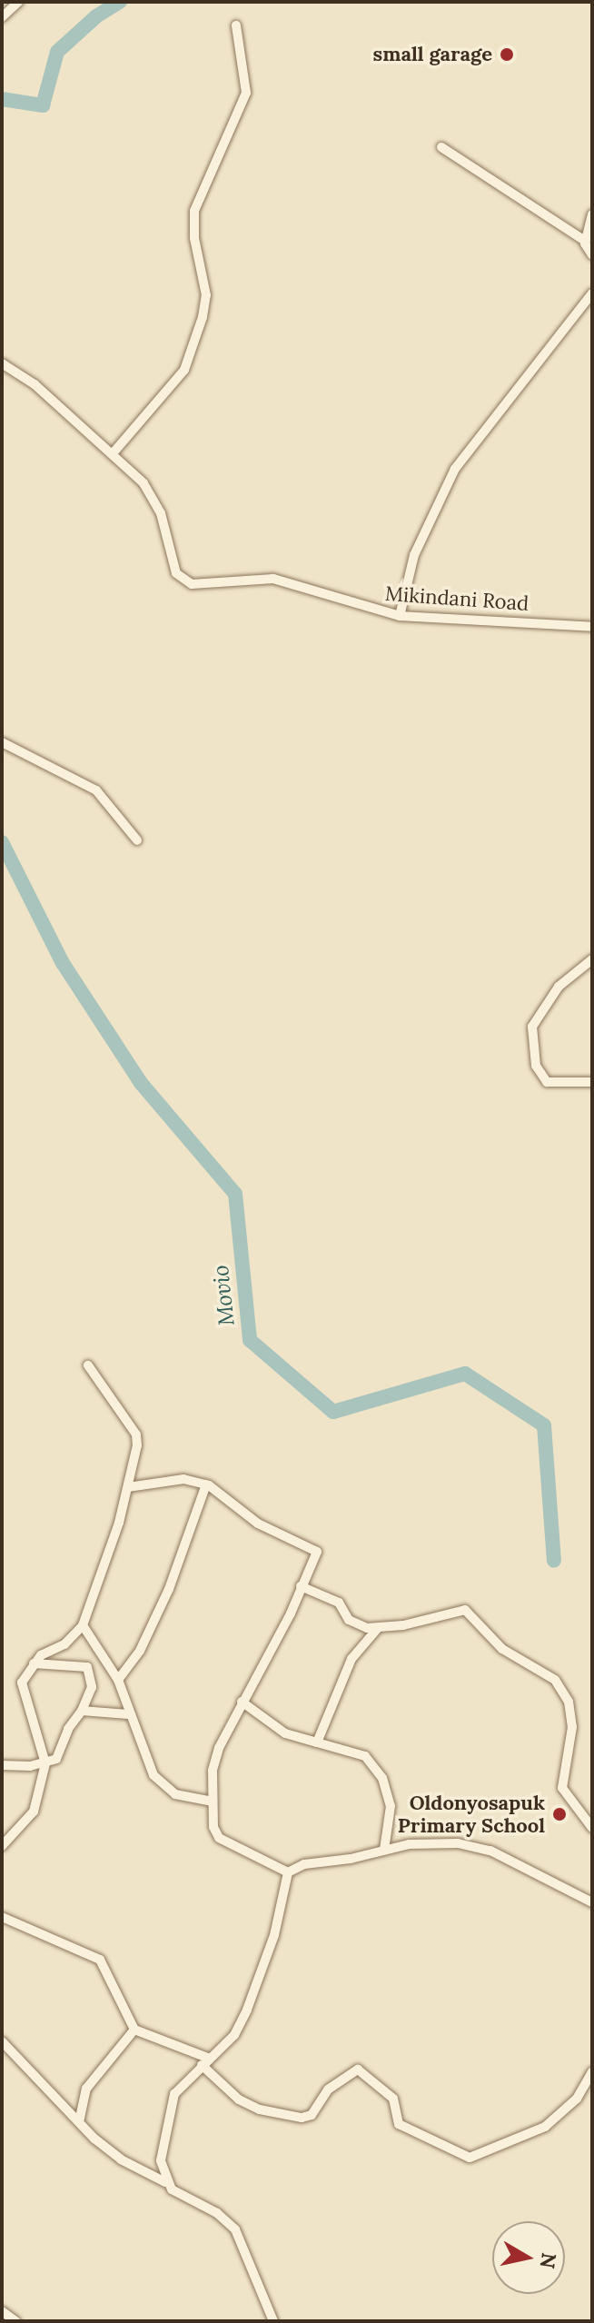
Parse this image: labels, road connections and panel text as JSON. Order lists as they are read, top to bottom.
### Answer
{
  "streets": {
    "street": ["Mikindani Road"]
  },
  "water": ["Movio"],
  "places": ["small garage", "Oldonyosapuk Primary School"],
  "north": "right"
}
